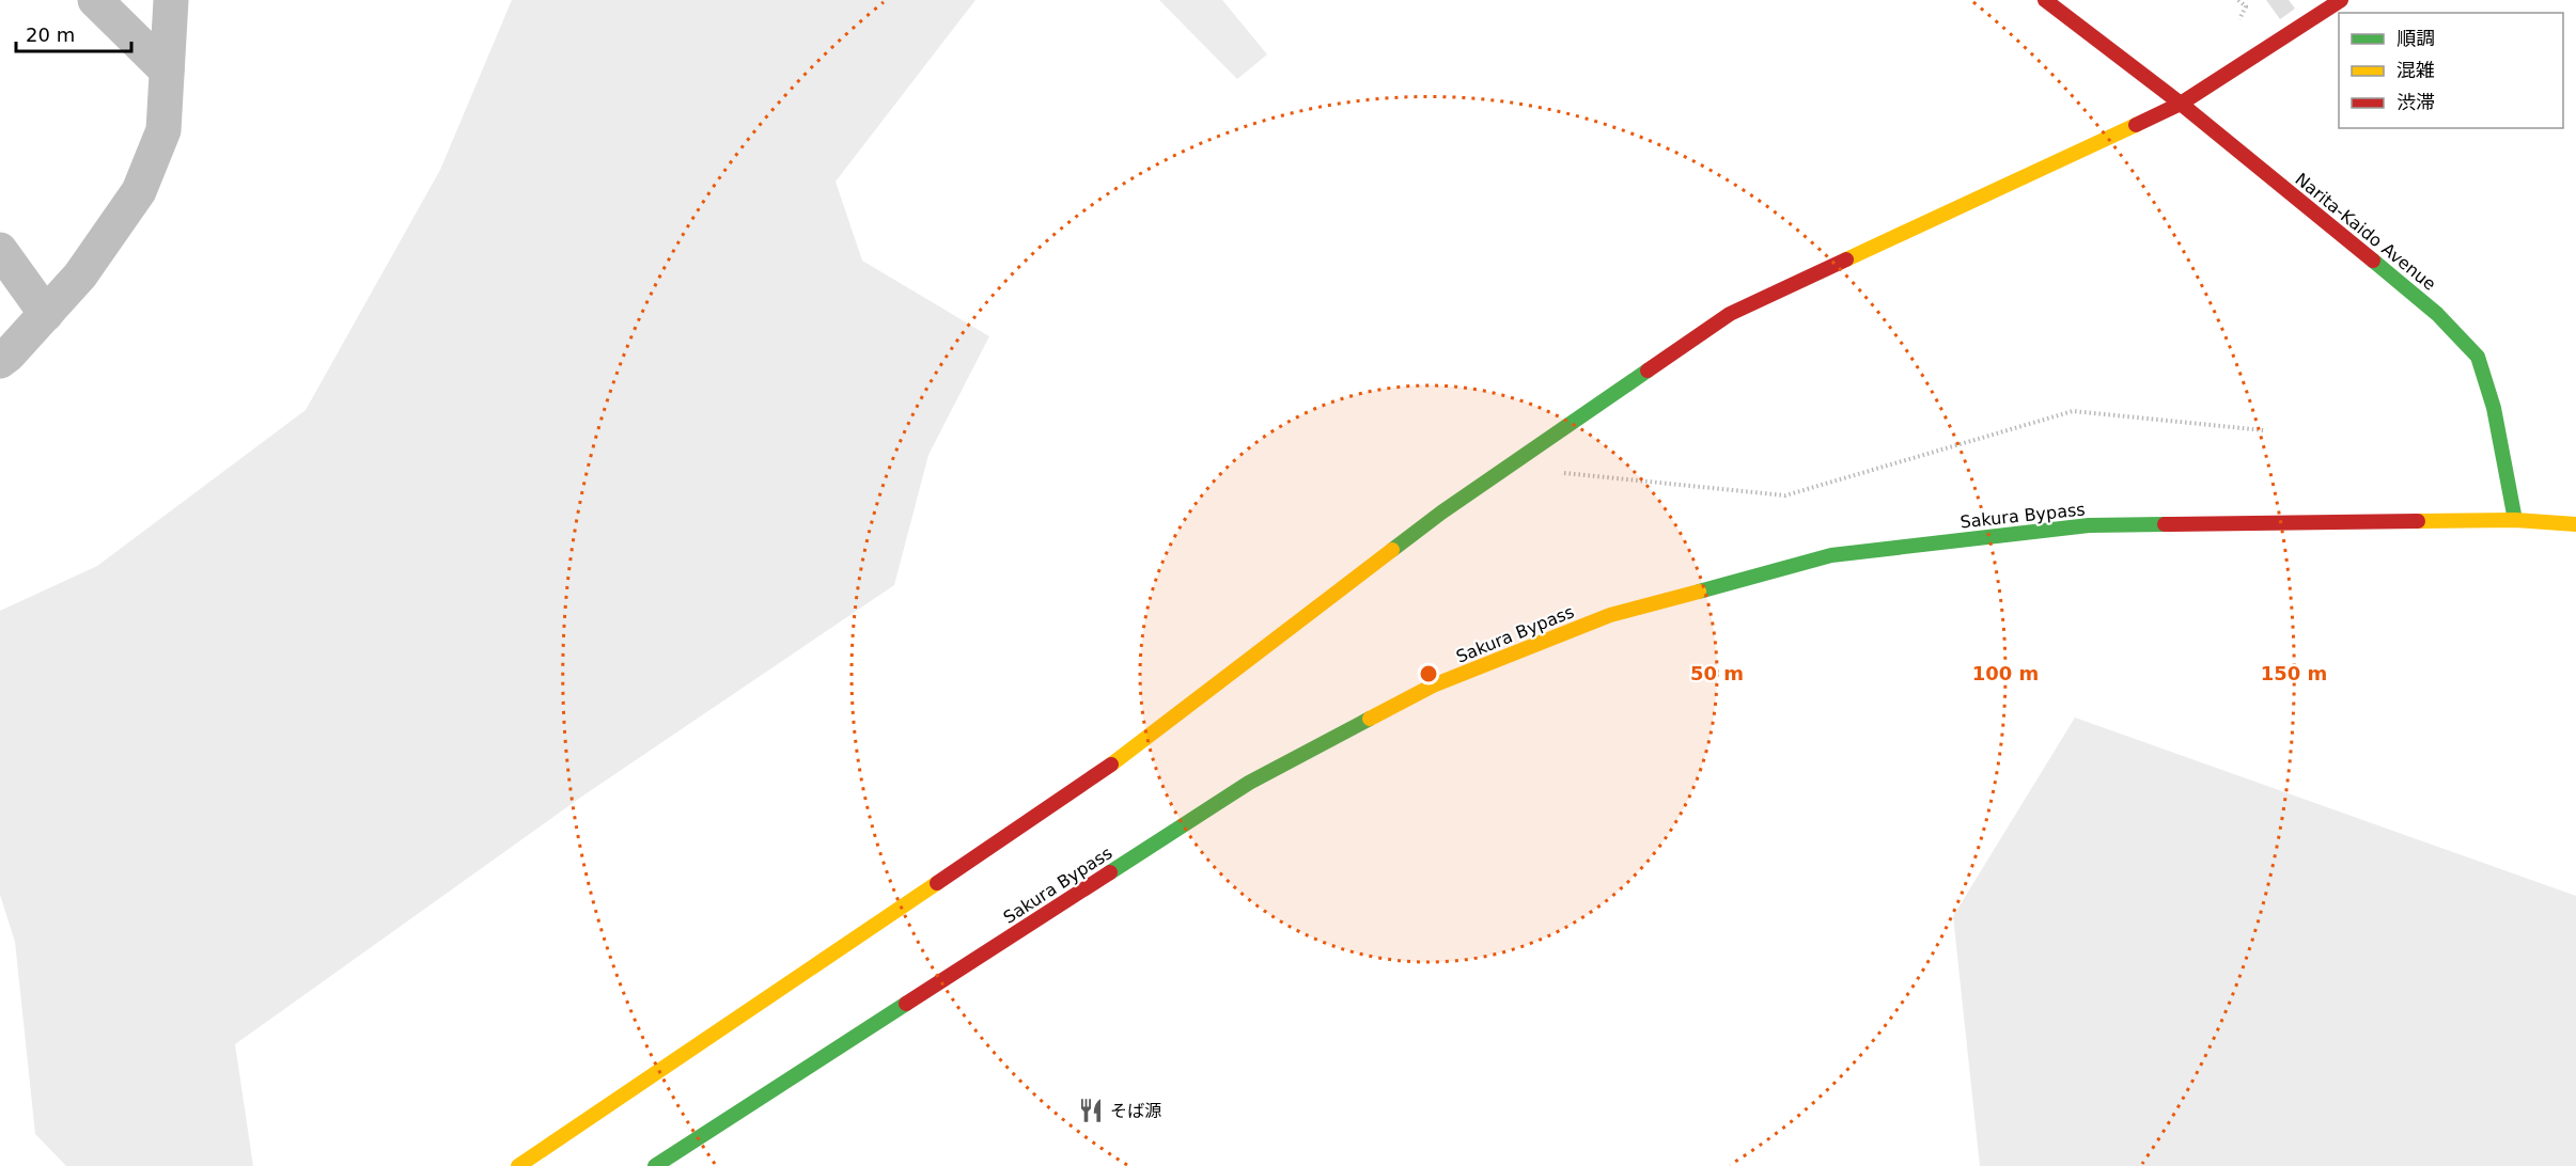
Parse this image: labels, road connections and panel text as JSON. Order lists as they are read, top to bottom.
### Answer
{
  "streets": {
    "main road": ["Narita-Kaido Avenue", "Sakura Bypass"]
  },
  "crossings": [
    ["Narita-Kaido Avenue", "Sakura Bypass"]
  ],
  "places": {
    "restaurant": ["そば源"]
  },
  "legend": ["順調", "混雑", "渋滞"],
  "scale_bar": "20 m",
  "rings": ["50 m", "100 m", "150 m"]
}
